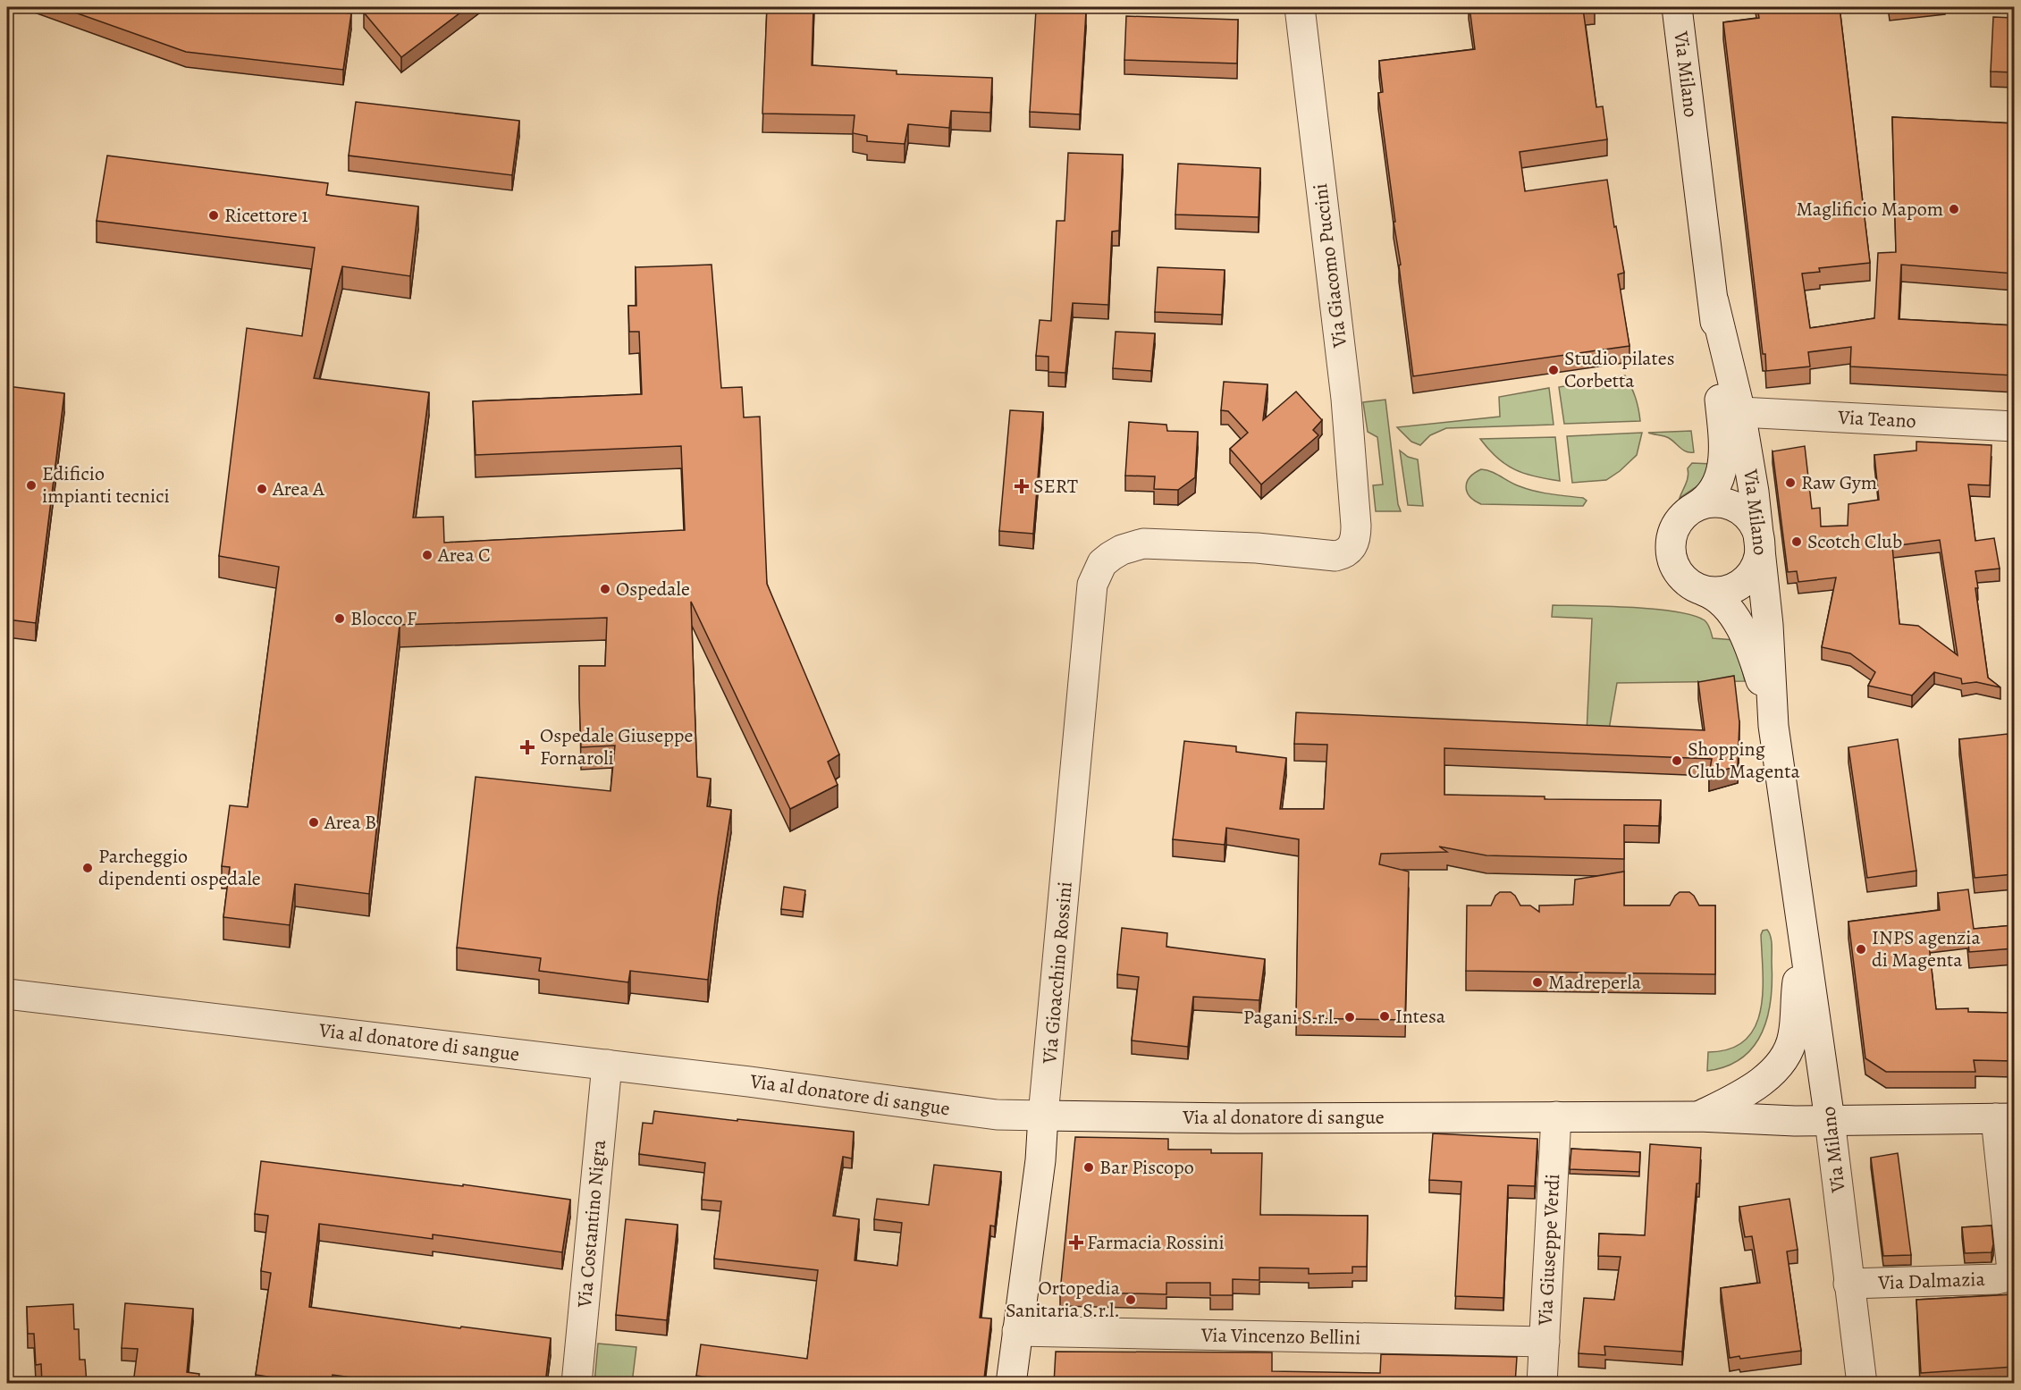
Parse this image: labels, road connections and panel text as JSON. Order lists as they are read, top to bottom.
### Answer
{
  "streets": {
    "street": [
      "Via Milano",
      "Via Giacomo Puccini",
      "Via Teano",
      "Via Gioacchino Rossini",
      "Via al donatore di sangue",
      "Via Costantino Nigra",
      "Via Giuseppe Verdi",
      "Via Dalmazia",
      "Via Vincenzo Bellini"
    ]
  },
  "crossings": [
    ["Via Milano", "Via Teano"],
    ["Via Milano", "Via al donatore di sangue"],
    ["Via Milano", "Via Dalmazia"],
    ["Via Giacomo Puccini", "Via Gioacchino Rossini"],
    ["Via Gioacchino Rossini", "Via al donatore di sangue"],
    ["Via Gioacchino Rossini", "Via Vincenzo Bellini"],
    ["Via al donatore di sangue", "Via Costantino Nigra"],
    ["Via al donatore di sangue", "Via Giuseppe Verdi"],
    ["Via al donatore di sangue", "Via Dalmazia"],
    ["Via Giuseppe Verdi", "Via Vincenzo Bellini"]
  ],
  "places": {
    "other": [
      "Maglificio Mapom",
      "Ricettore 1",
      "Studio pilates Corbetta",
      "Raw Gym",
      "Edificio impianti tecnici",
      "Area A",
      "Scotch Club",
      "Area C",
      "Ospedale",
      "Blocco F",
      "Shopping Club Magenta",
      "Area B",
      "Parcheggio dipendenti ospedale",
      "INPS agenzia di Magenta",
      "Madreperla",
      "Intesa",
      "Pagani S.r.l.",
      "Bar Piscopo",
      "Ortopedia Sanitaria S.r.l."
    ],
    "health": ["SERT", "Ospedale Giuseppe Fornaroli", "Farmacia Rossini"]
  }
}
